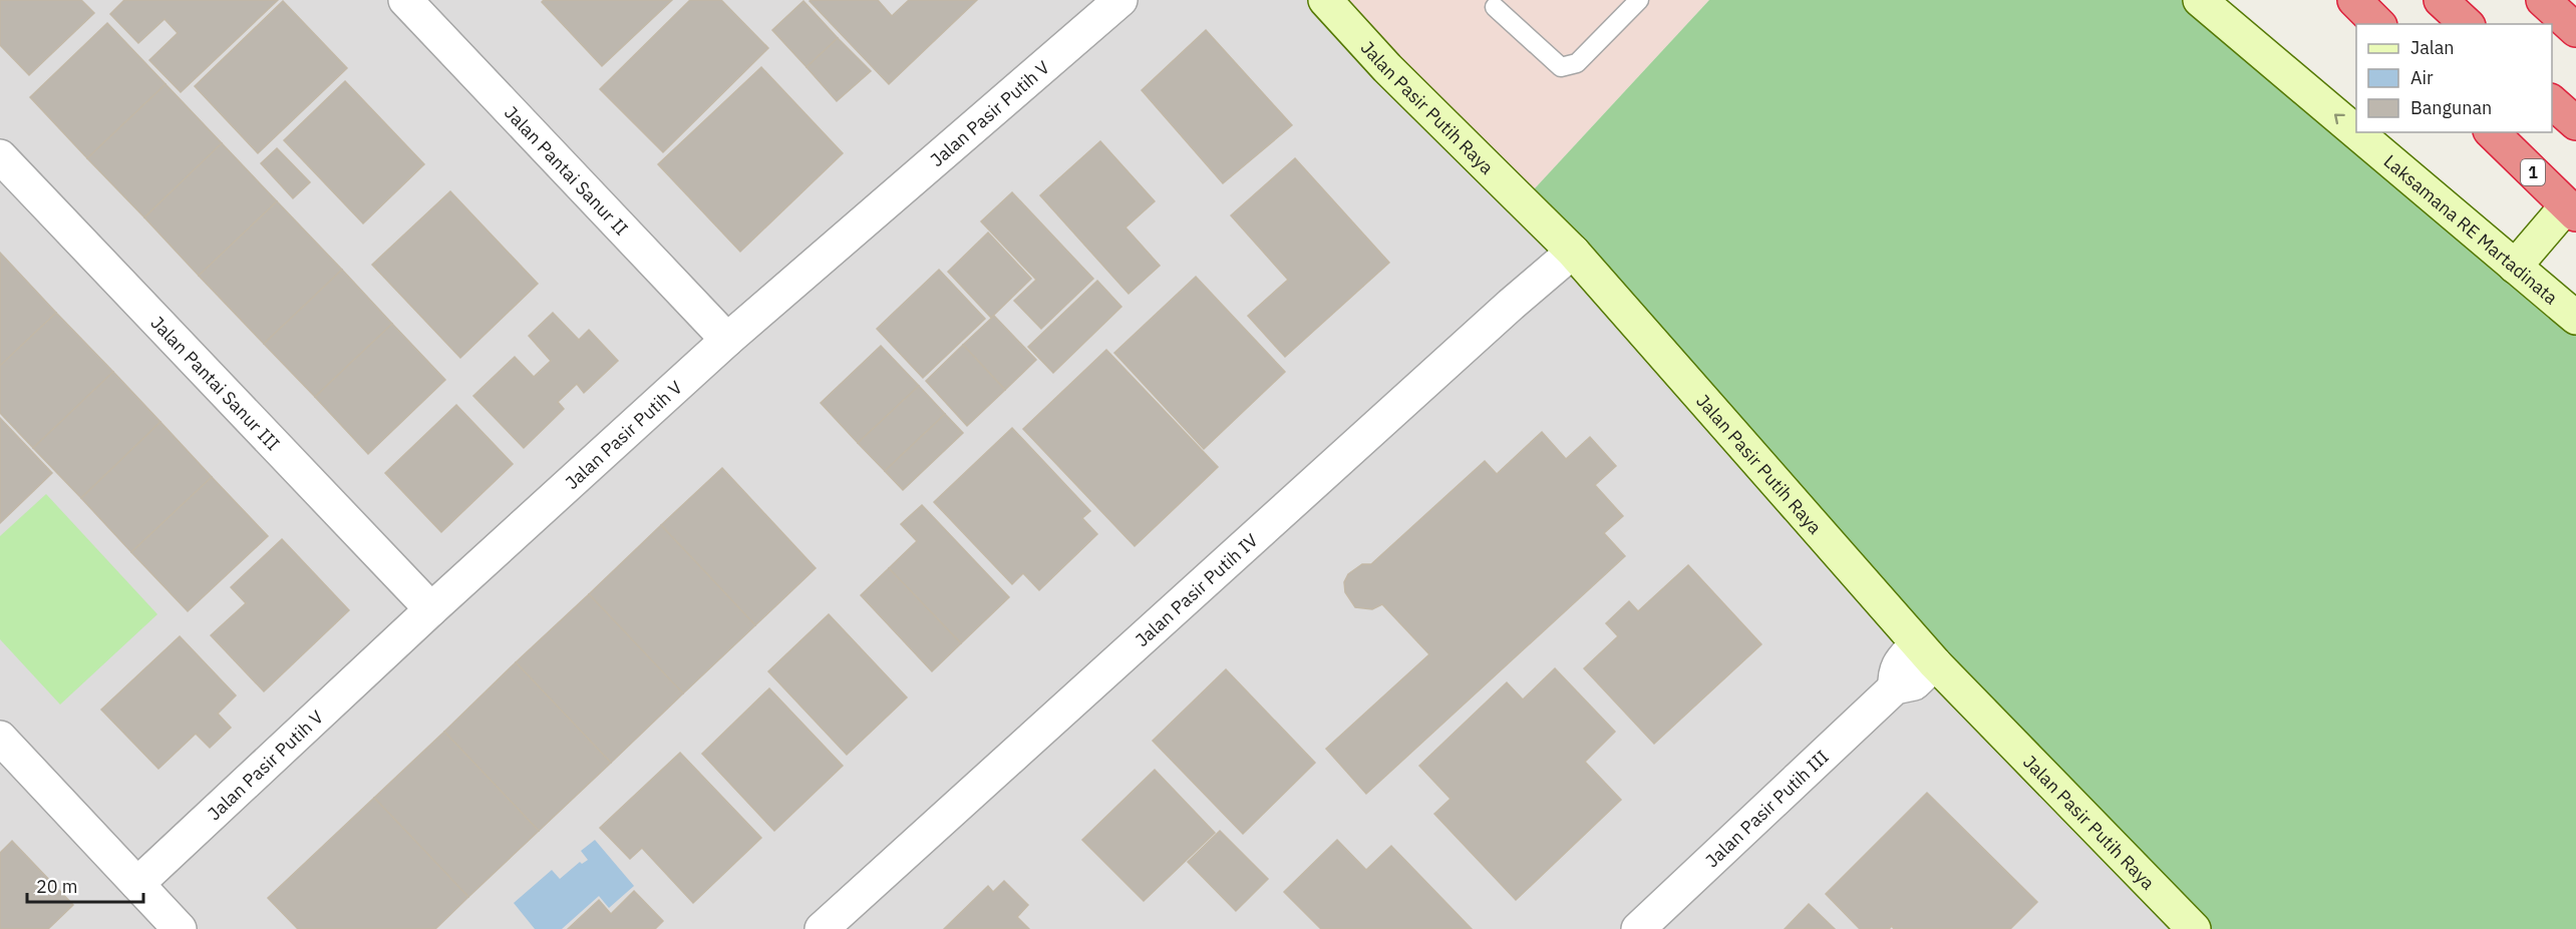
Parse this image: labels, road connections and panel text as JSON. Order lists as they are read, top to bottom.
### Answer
{
  "streets": {
    "highway": ["1"],
    "street": [
      "Jalan Pasir Putih Raya",
      "Jalan Pasir Putih V",
      "Jalan Pantai Sanur II",
      "Laksamana RE Martadinata",
      "Jalan Pantai Sanur III",
      "Jalan Pasir Putih IV",
      "Jalan Pasir Putih III"
    ]
  },
  "crossings": [
    ["Jalan Pasir Putih Raya", "Jalan Pasir Putih IV"],
    ["Jalan Pasir Putih Raya", "Jalan Pasir Putih III"],
    ["Jalan Pasir Putih V", "Jalan Pantai Sanur II"],
    ["Jalan Pasir Putih V", "Jalan Pantai Sanur III"]
  ],
  "one_way": ["Laksamana RE Martadinata"],
  "legend": ["Jalan", "Air", "Bangunan"],
  "scale_bar": "20 m"
}
